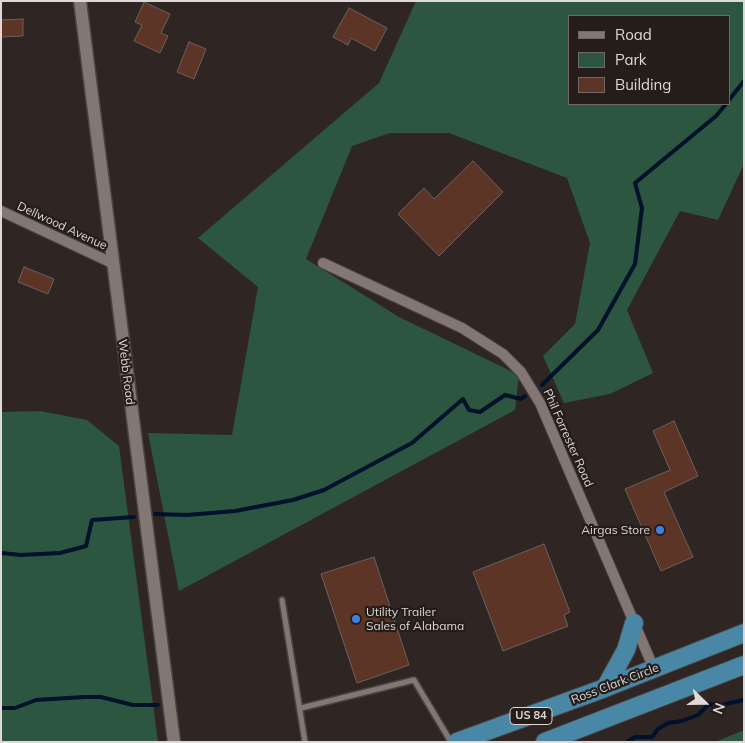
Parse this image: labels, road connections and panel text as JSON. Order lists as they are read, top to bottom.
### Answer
{
  "streets": {
    "highway": ["Ross Clark Circle", "US 84"],
    "street": ["Dellwood Avenue", "Webb Road", "Phil Forrester Road"]
  },
  "crossings": [
    ["Dellwood Avenue", "Webb Road"],
    ["Phil Forrester Road", "Ross Clark Circle"]
  ],
  "places": ["Airgas Store", "Utility Trailer Sales of Alabama"],
  "legend": ["Road", "Park", "Building"],
  "north": "right"
}
